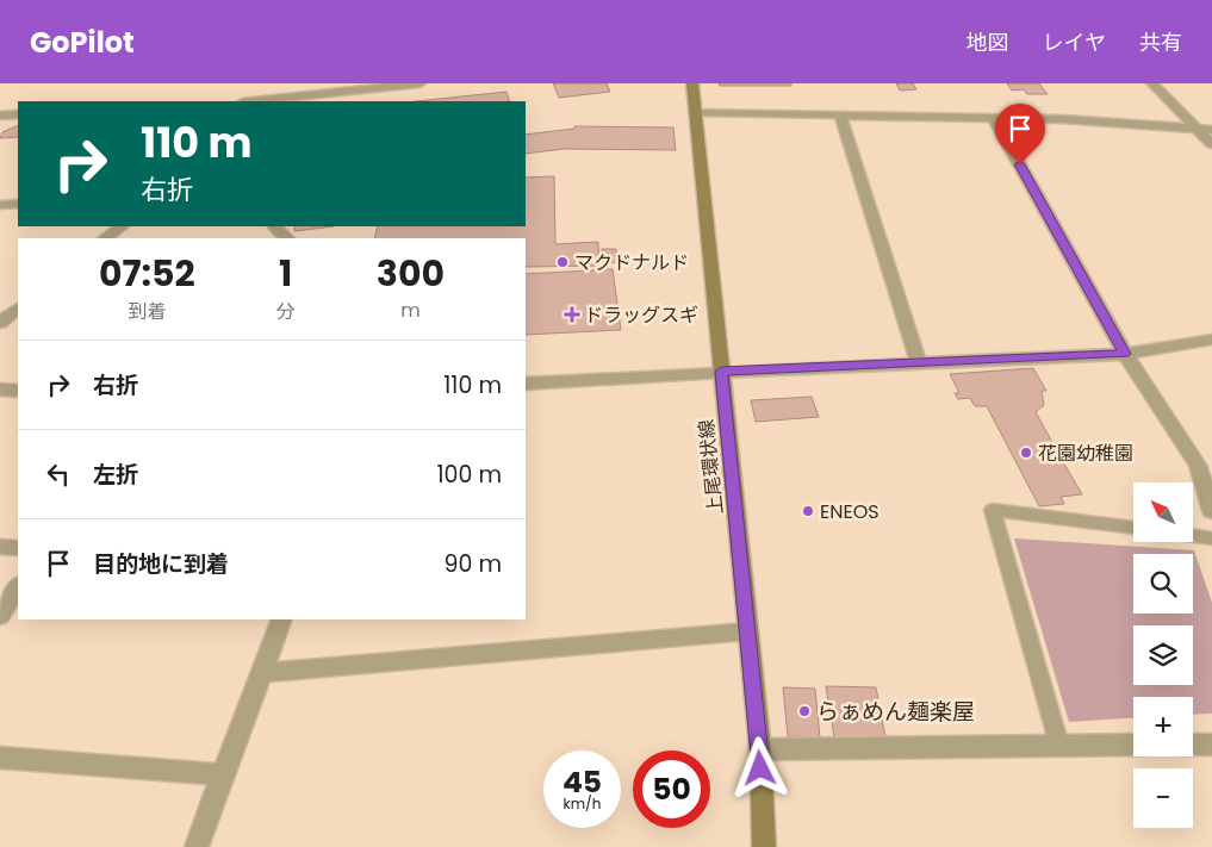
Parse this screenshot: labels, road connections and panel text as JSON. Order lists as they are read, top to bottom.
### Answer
{
  "streets": {
    "main road": ["上尾環状線"]
  },
  "places": {
    "other": [
      "マクドナルド",
      "花園幼稚園",
      "ENEOS",
      "らぁめん麺楽屋"
    ],
    "health": ["ドラッグスギ"]
  },
  "north": "top left",
  "page": {
    "header": "GoPilot",
    "nav": ["地図", "レイヤ", "共有"],
    "turn": ["110 m", "右折"],
    "eta": [
      "07:52",
      "到着",
      "1",
      "分",
      "300",
      "m"
    ],
    "list": [
      {
        "name": "右折",
        "value": "110 m"
      },
      {
        "name": "左折",
        "value": "100 m"
      },
      {
        "name": "目的地に到着",
        "value": "90 m"
      }
    ],
    "map_buttons": ["+", "−"],
    "speed": "45 km/h",
    "limit": "50"
  }
}
